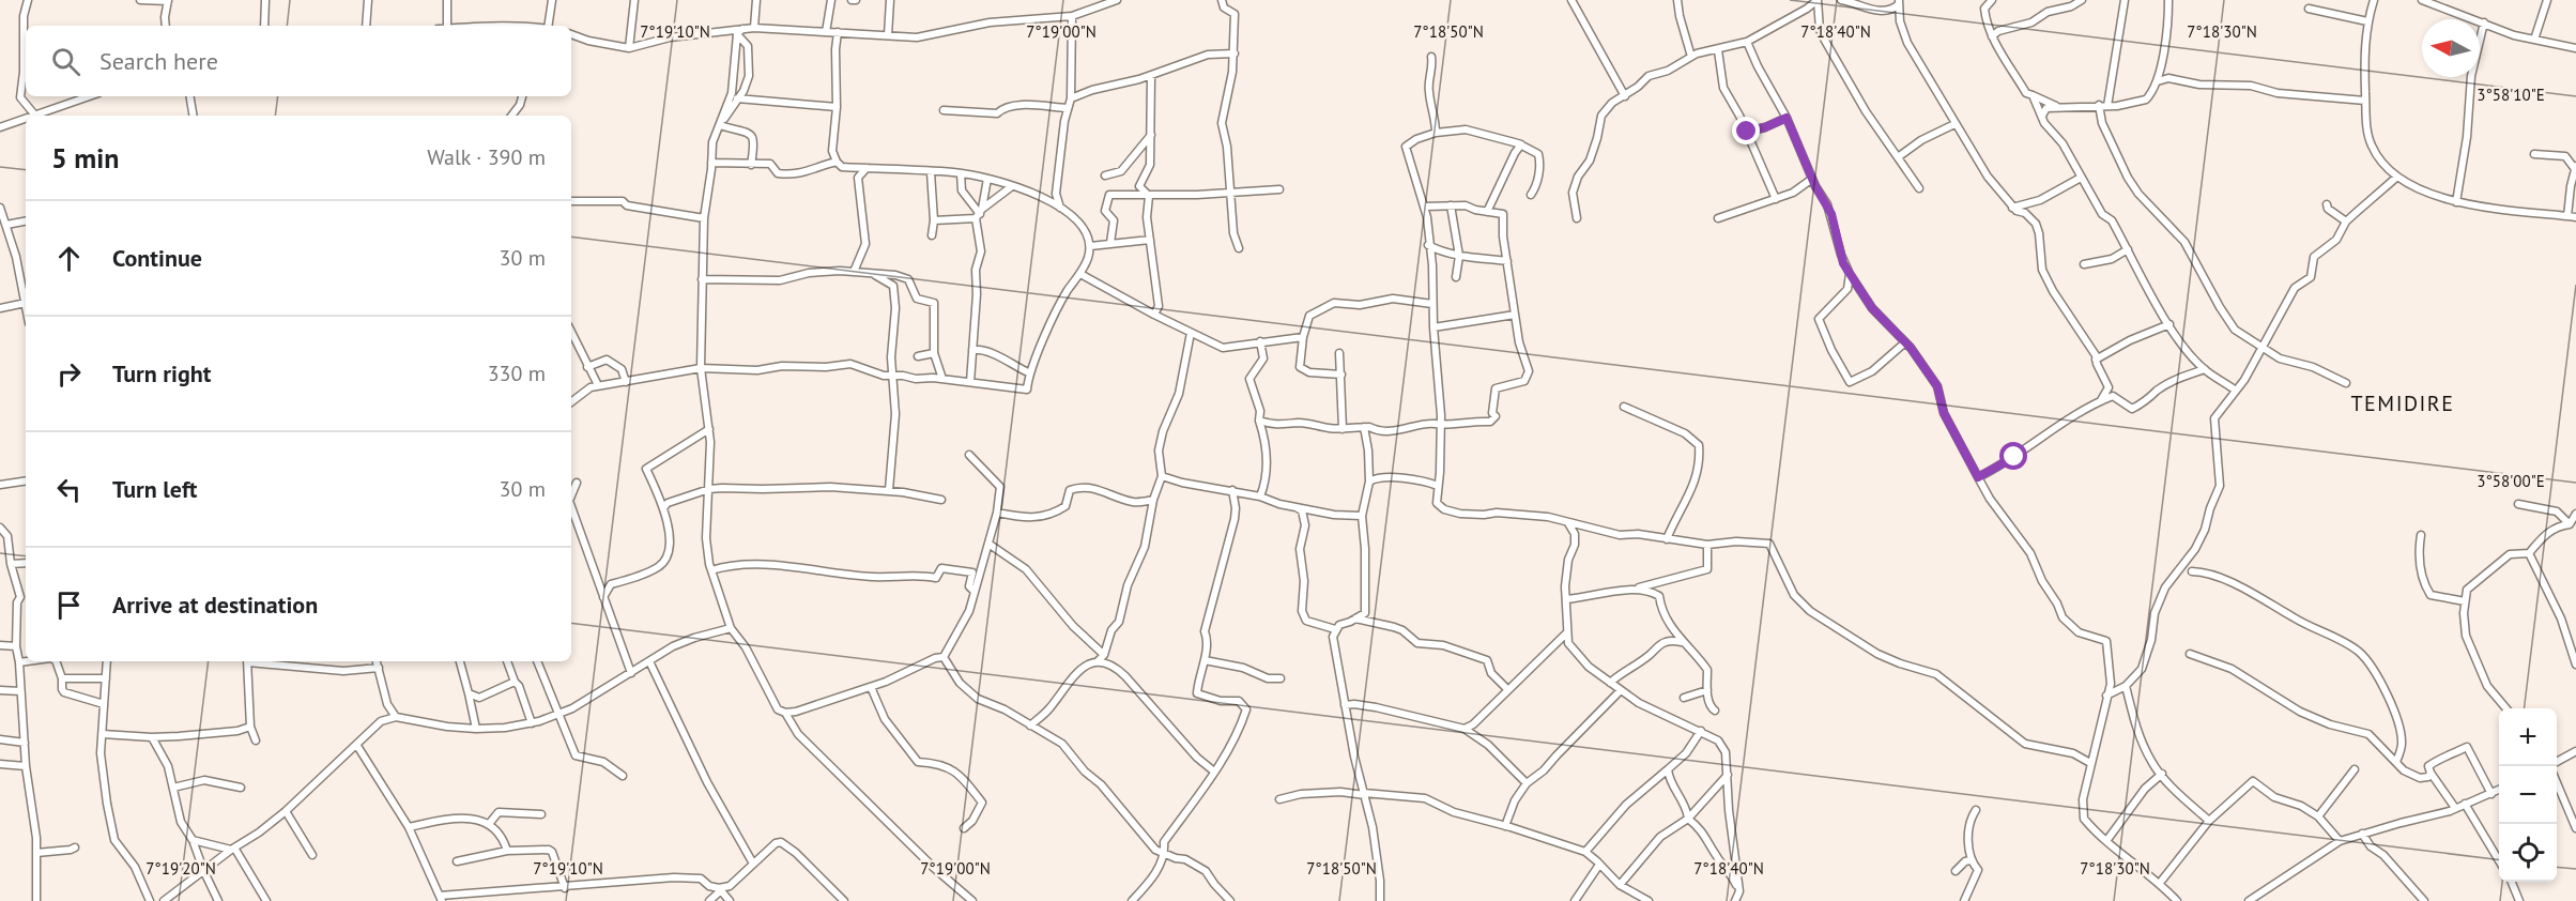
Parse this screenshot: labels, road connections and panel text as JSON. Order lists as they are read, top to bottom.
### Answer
{
  "districts": ["TEMIDIRE"],
  "north": "left",
  "page": {
    "search": "Search here",
    "heading": ["5 min", "Walk · 390 m"],
    "list": [
      ["Continue", "30 m"],
      ["Turn right", "330 m"],
      ["Turn left", "30 m"],
      "Arrive at destination"
    ],
    "map_buttons": ["+", "−"]
  },
  "coordinates": [
    "7°19'10\"N",
    "7°19'00\"N",
    "7°18'50\"N",
    "7°18'40\"N",
    "7°18'30\"N",
    "3°58'10\"E",
    "3°58'00\"E",
    "7°19'20\"N"
  ]
}
